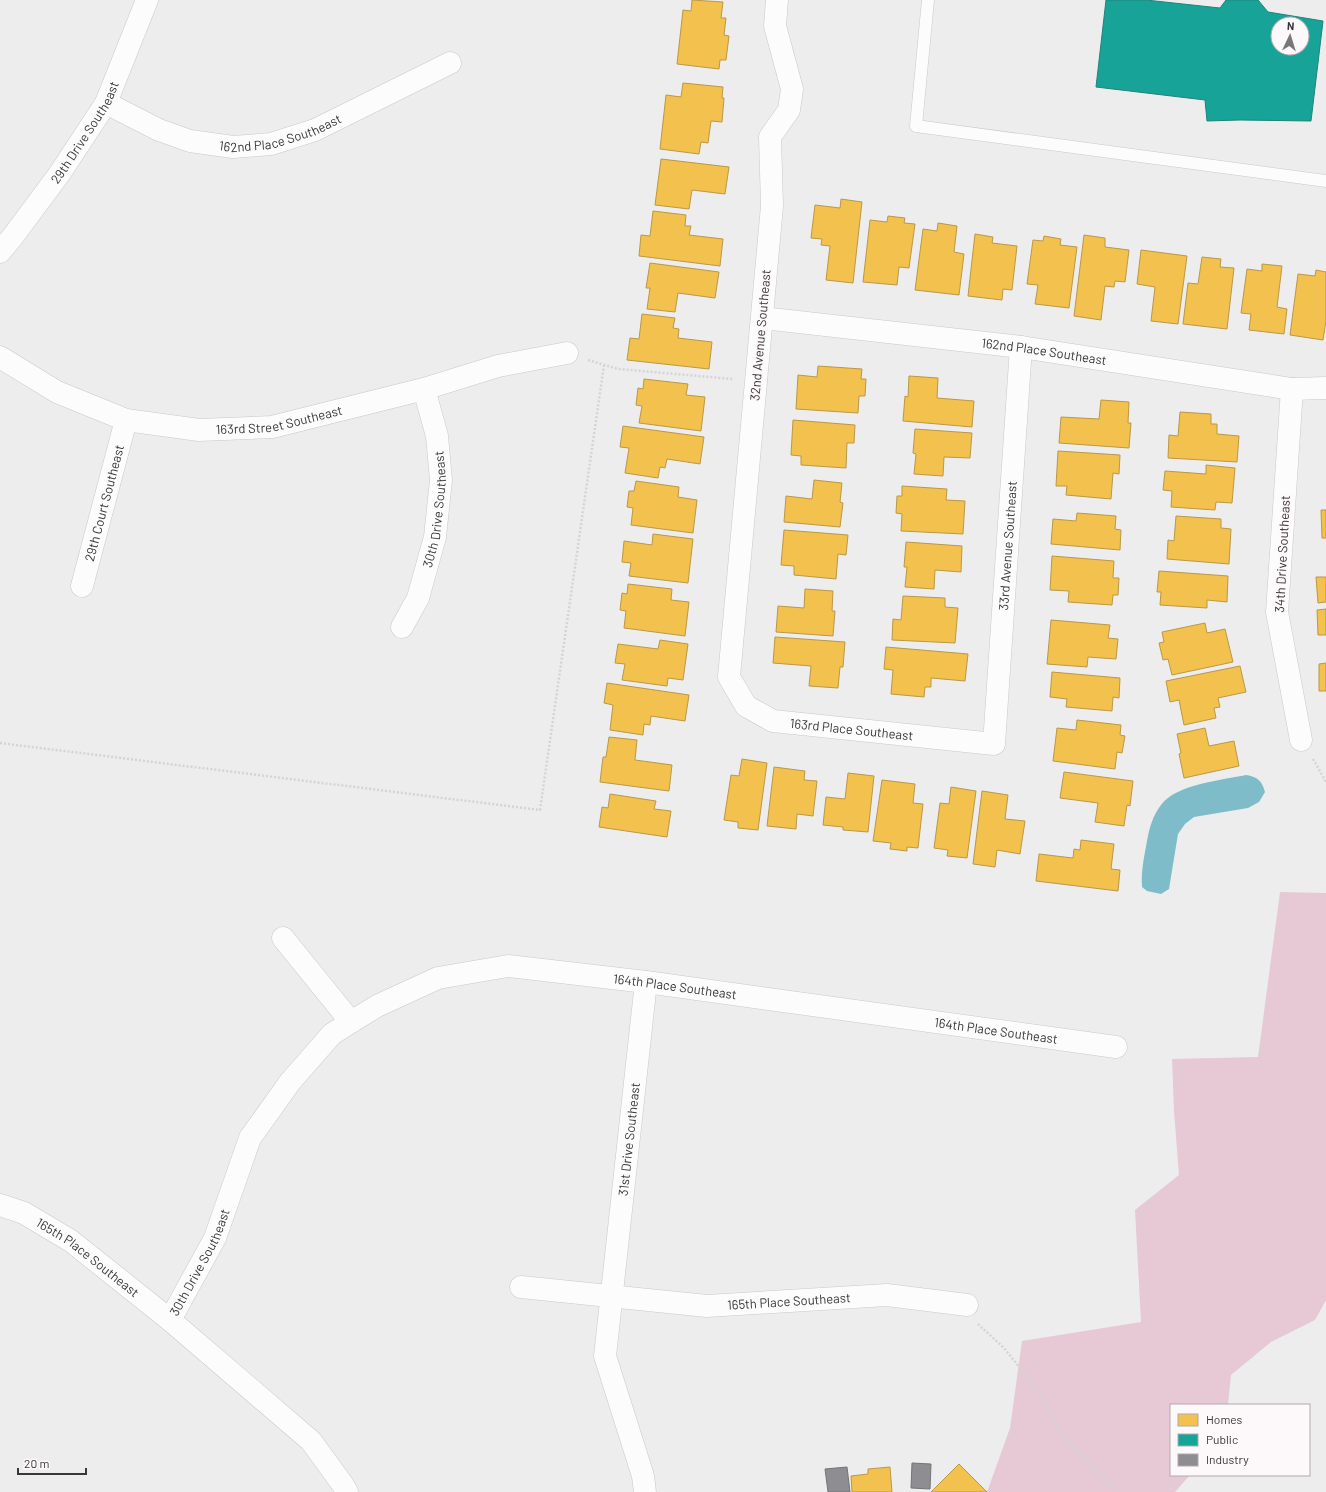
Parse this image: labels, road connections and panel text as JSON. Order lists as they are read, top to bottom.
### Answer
{
  "streets": {
    "street": [
      "162nd Place Southeast",
      "29th Drive Southeast",
      "32nd Avenue Southeast",
      "163rd Street Southeast",
      "29th Court Southeast",
      "30th Drive Southeast",
      "33rd Avenue Southeast",
      "34th Drive Southeast",
      "163rd Place Southeast",
      "164th Place Southeast",
      "31st Drive Southeast",
      "165th Place Southeast"
    ]
  },
  "crossings": [
    ["162nd Place Southeast", "29th Drive Southeast"],
    ["162nd Place Southeast", "32nd Avenue Southeast"],
    ["162nd Place Southeast", "33rd Avenue Southeast"],
    ["162nd Place Southeast", "34th Drive Southeast"],
    ["32nd Avenue Southeast", "163rd Place Southeast"],
    ["163rd Street Southeast", "29th Court Southeast"],
    ["163rd Street Southeast", "30th Drive Southeast"],
    ["30th Drive Southeast", "164th Place Southeast"],
    ["30th Drive Southeast", "165th Place Southeast"],
    ["33rd Avenue Southeast", "163rd Place Southeast"],
    ["164th Place Southeast", "31st Drive Southeast"],
    ["31st Drive Southeast", "165th Place Southeast"]
  ],
  "legend": ["Homes", "Public", "Industry"],
  "scale_bar": "20 m",
  "north": "top"
}
